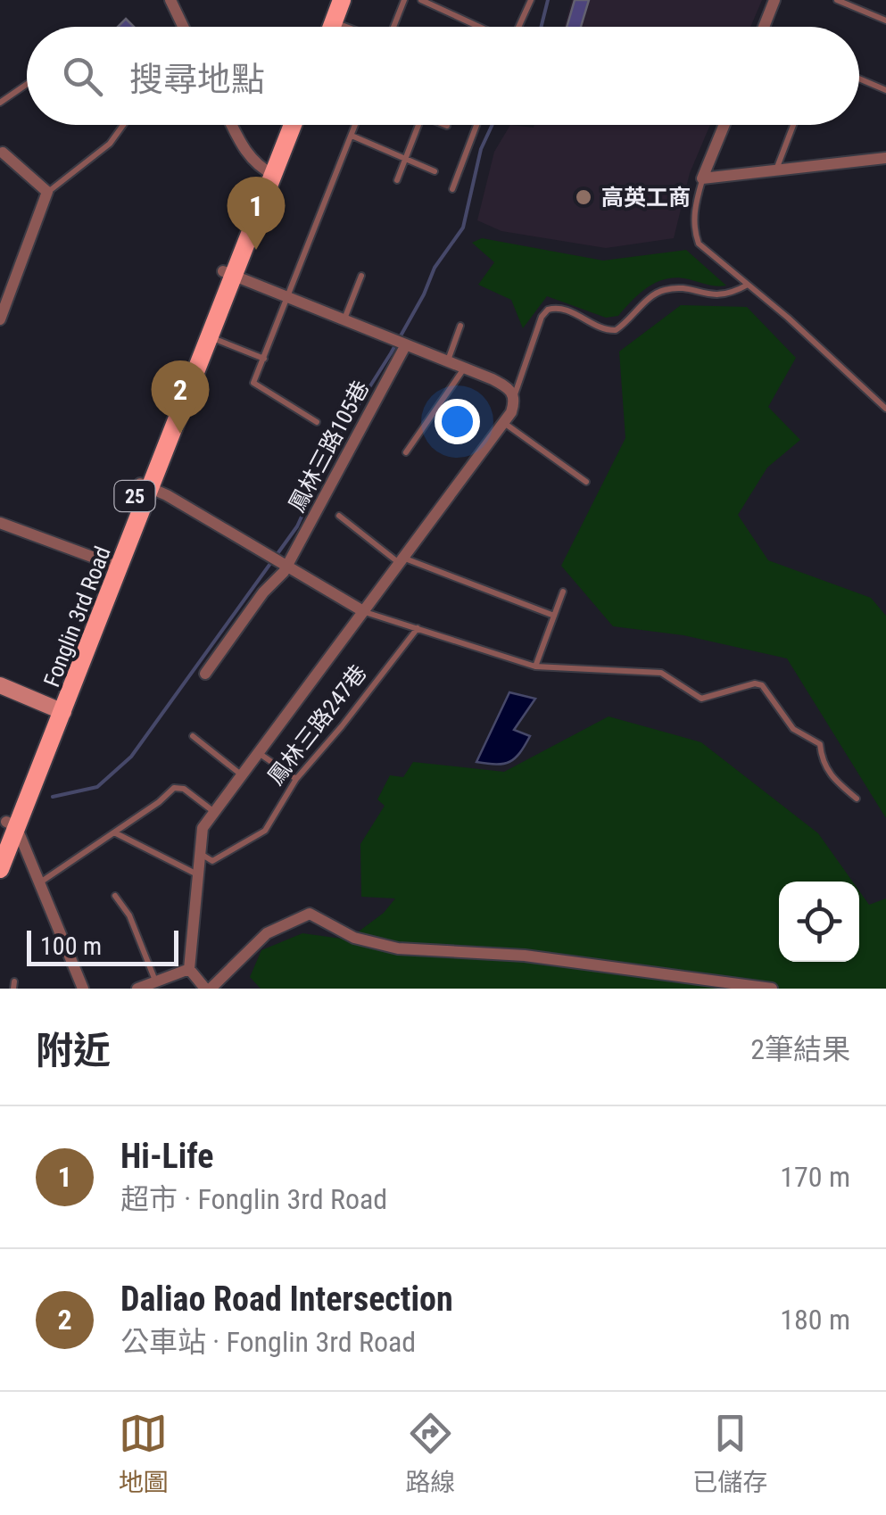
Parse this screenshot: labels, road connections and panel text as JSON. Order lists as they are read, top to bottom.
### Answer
{
  "streets": {
    "main road": ["25", "Fonglin 3rd Road"],
    "street": ["鳳林三路105巷", "鳳林三路247巷"]
  },
  "crossings": [
    ["25", "Fonglin 3rd Road"]
  ],
  "places": ["高英工商"],
  "scale_bar": "100 m",
  "page": {
    "search": "搜尋地點",
    "pins": ["1", "2"],
    "scale": "100 m",
    "heading": ["附近", "2筆結果"],
    "list": [
      {
        "mark": "1",
        "name": "Hi-Life",
        "note": "超市 · Fonglin 3rd Road",
        "value": "170 m"
      },
      {
        "mark": "2",
        "name": "Daliao Road Intersection",
        "note": "公車站 · Fonglin 3rd Road",
        "value": "180 m"
      }
    ],
    "nav": ["地圖", "路線", "已儲存"]
  }
}
